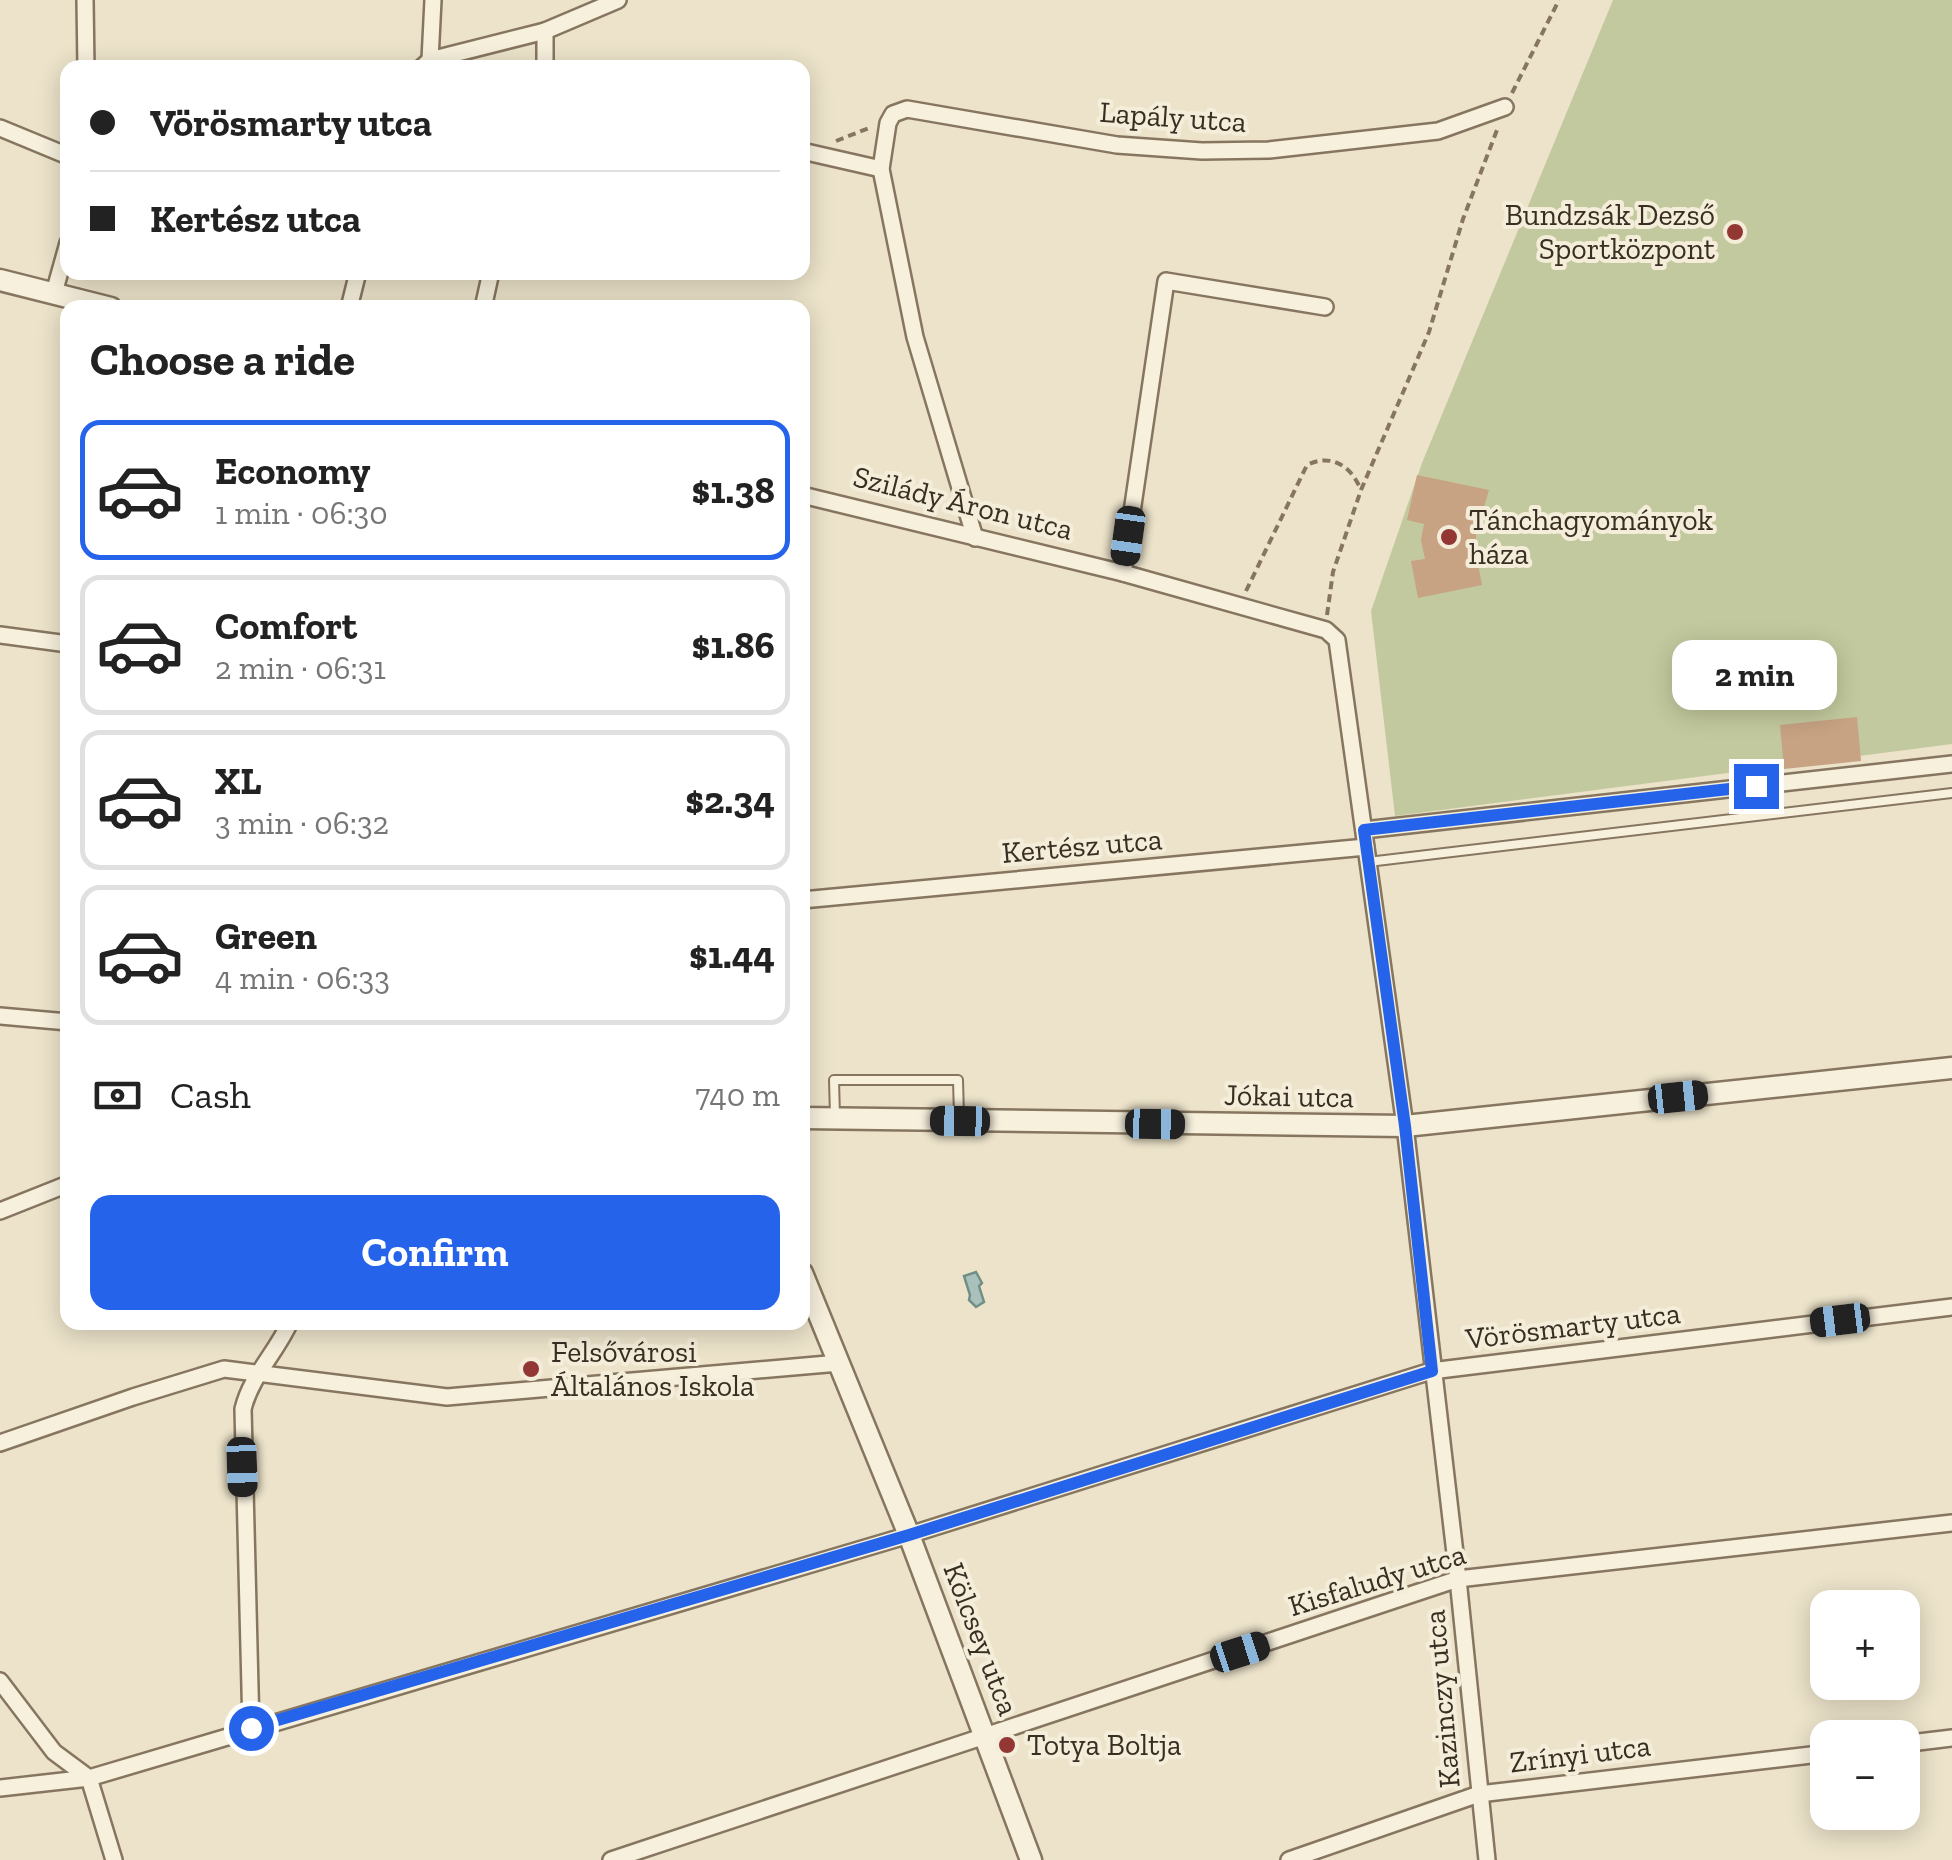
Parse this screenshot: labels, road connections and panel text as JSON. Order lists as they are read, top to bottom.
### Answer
{
  "streets": {
    "street": [
      "Lapály utca",
      "Szilády Áron utca",
      "Kertész utca",
      "Jókai utca",
      "Vörösmarty utca",
      "Kisfaludy utca",
      "Kölcsey utca",
      "Kazinczy utca",
      "Zrínyi utca"
    ]
  },
  "crossings": [
    ["Szilády Áron utca", "Kazinczy utca"],
    ["Kertész utca", "Kazinczy utca"],
    ["Jókai utca", "Kazinczy utca"],
    ["Vörösmarty utca", "Kölcsey utca"],
    ["Vörösmarty utca", "Kazinczy utca"],
    ["Kisfaludy utca", "Kölcsey utca"],
    ["Kisfaludy utca", "Kazinczy utca"],
    ["Kazinczy utca", "Zrínyi utca"]
  ],
  "places": [
    "Bundzsák Dezső Sportközpont",
    "Tánchagyományok háza",
    "Felsővárosi Általános Iskola",
    "Totya Boltja"
  ],
  "page": {
    "banner": ["Vörösmarty utca", "Kertész utca"],
    "heading": "Choose a ride",
    "list": [
      {
        "name": "Economy",
        "note": "1 min · 06:30",
        "value": "$1.38"
      },
      {
        "name": "Comfort",
        "note": "2 min · 06:31",
        "value": "$1.86"
      },
      {
        "name": "XL",
        "note": "3 min · 06:32",
        "value": "$2.34"
      },
      {
        "name": "Green",
        "note": "4 min · 06:33",
        "value": "$1.44"
      }
    ],
    "bubble": "2 min",
    "pay": ["Cash", "740 m"],
    "buttons": "Confirm",
    "map_buttons": ["+", "−"]
  }
}
